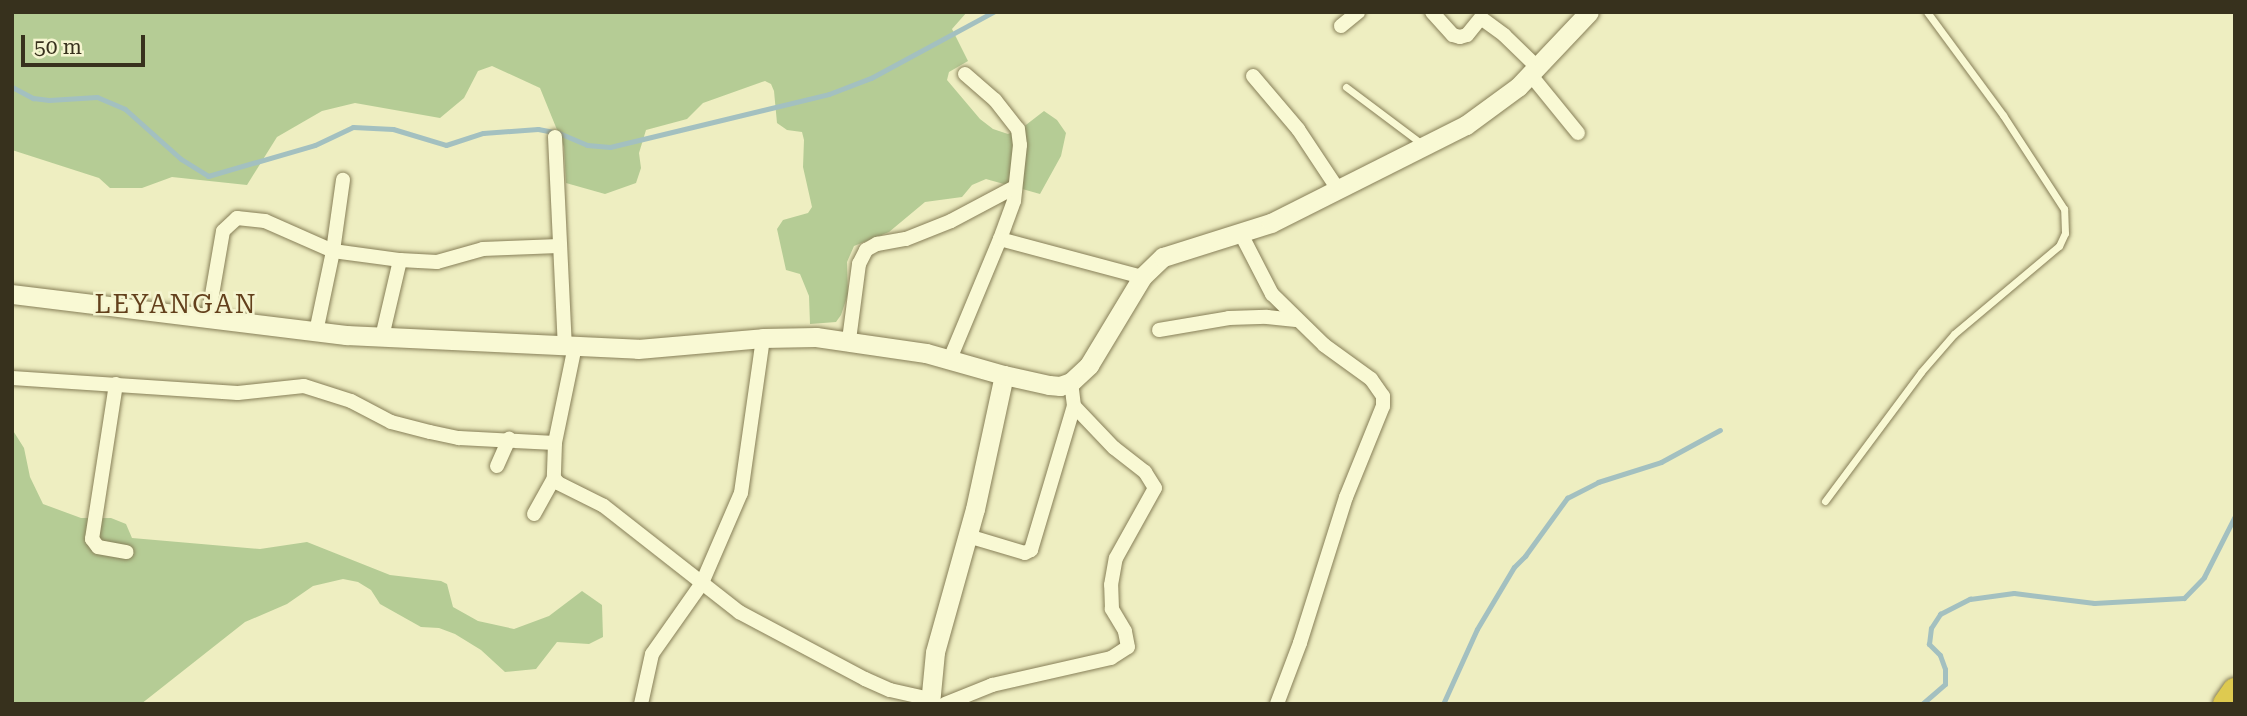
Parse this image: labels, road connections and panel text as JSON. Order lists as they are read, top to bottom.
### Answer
{
  "districts": ["LEYANGAN"],
  "scale_bar": "50 m"
}
